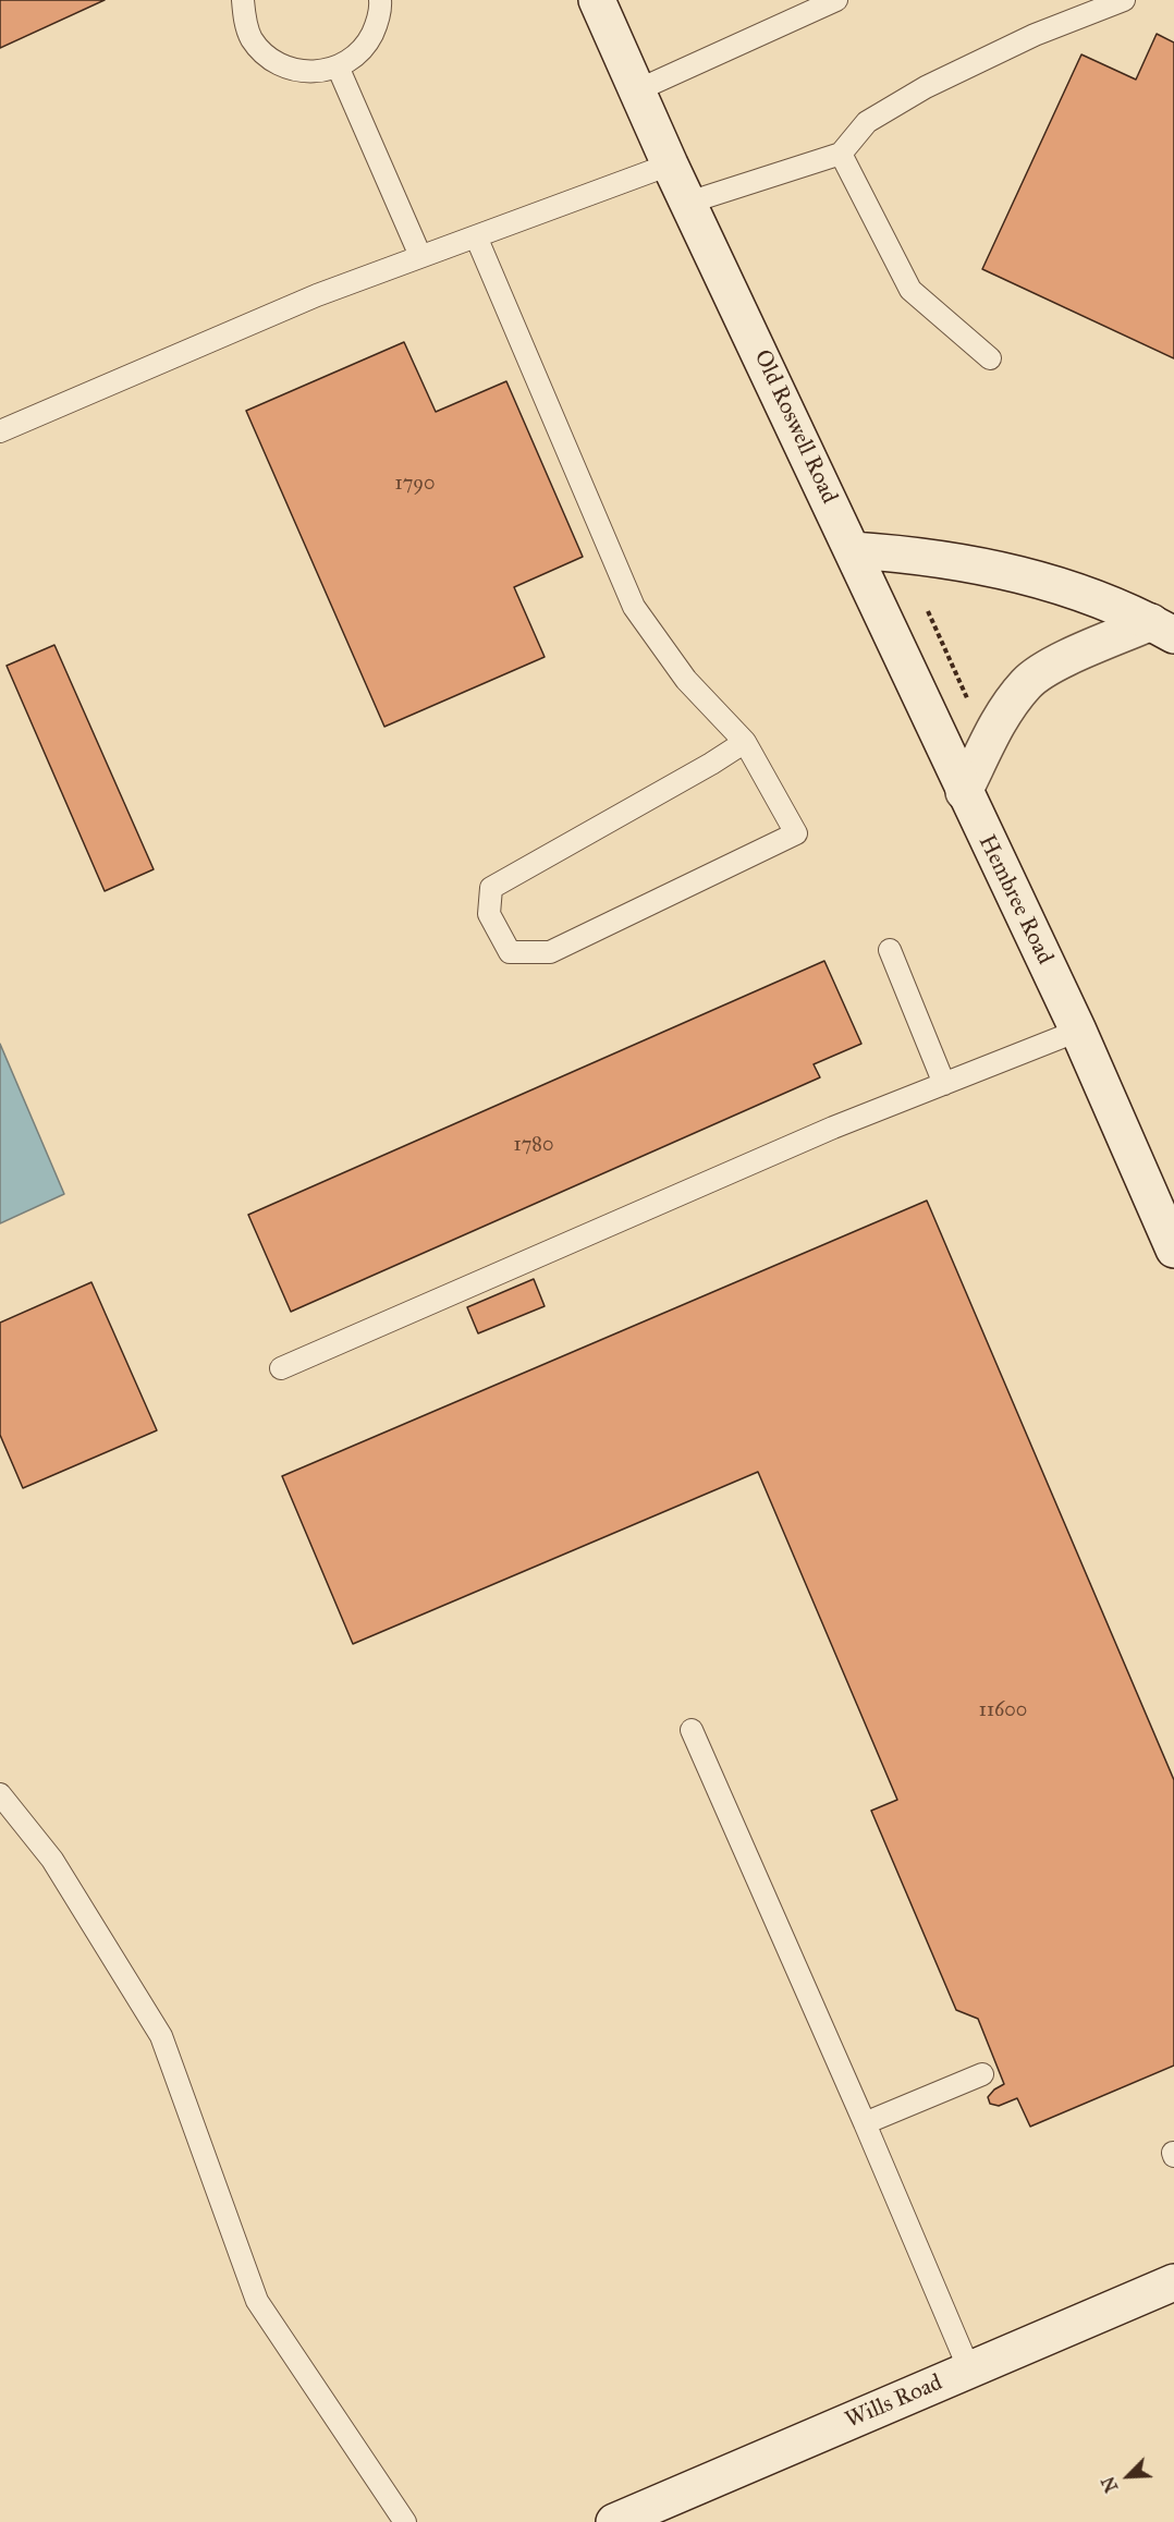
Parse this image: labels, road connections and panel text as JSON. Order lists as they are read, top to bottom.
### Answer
{
  "streets": {
    "street": ["Old Roswell Road", "Hembree Road", "Wills Road"]
  },
  "crossings": [
    ["Old Roswell Road", "Hembree Road"]
  ],
  "house_numbers": ["1790", "1780", "11600"],
  "north": "bottom left"
}
